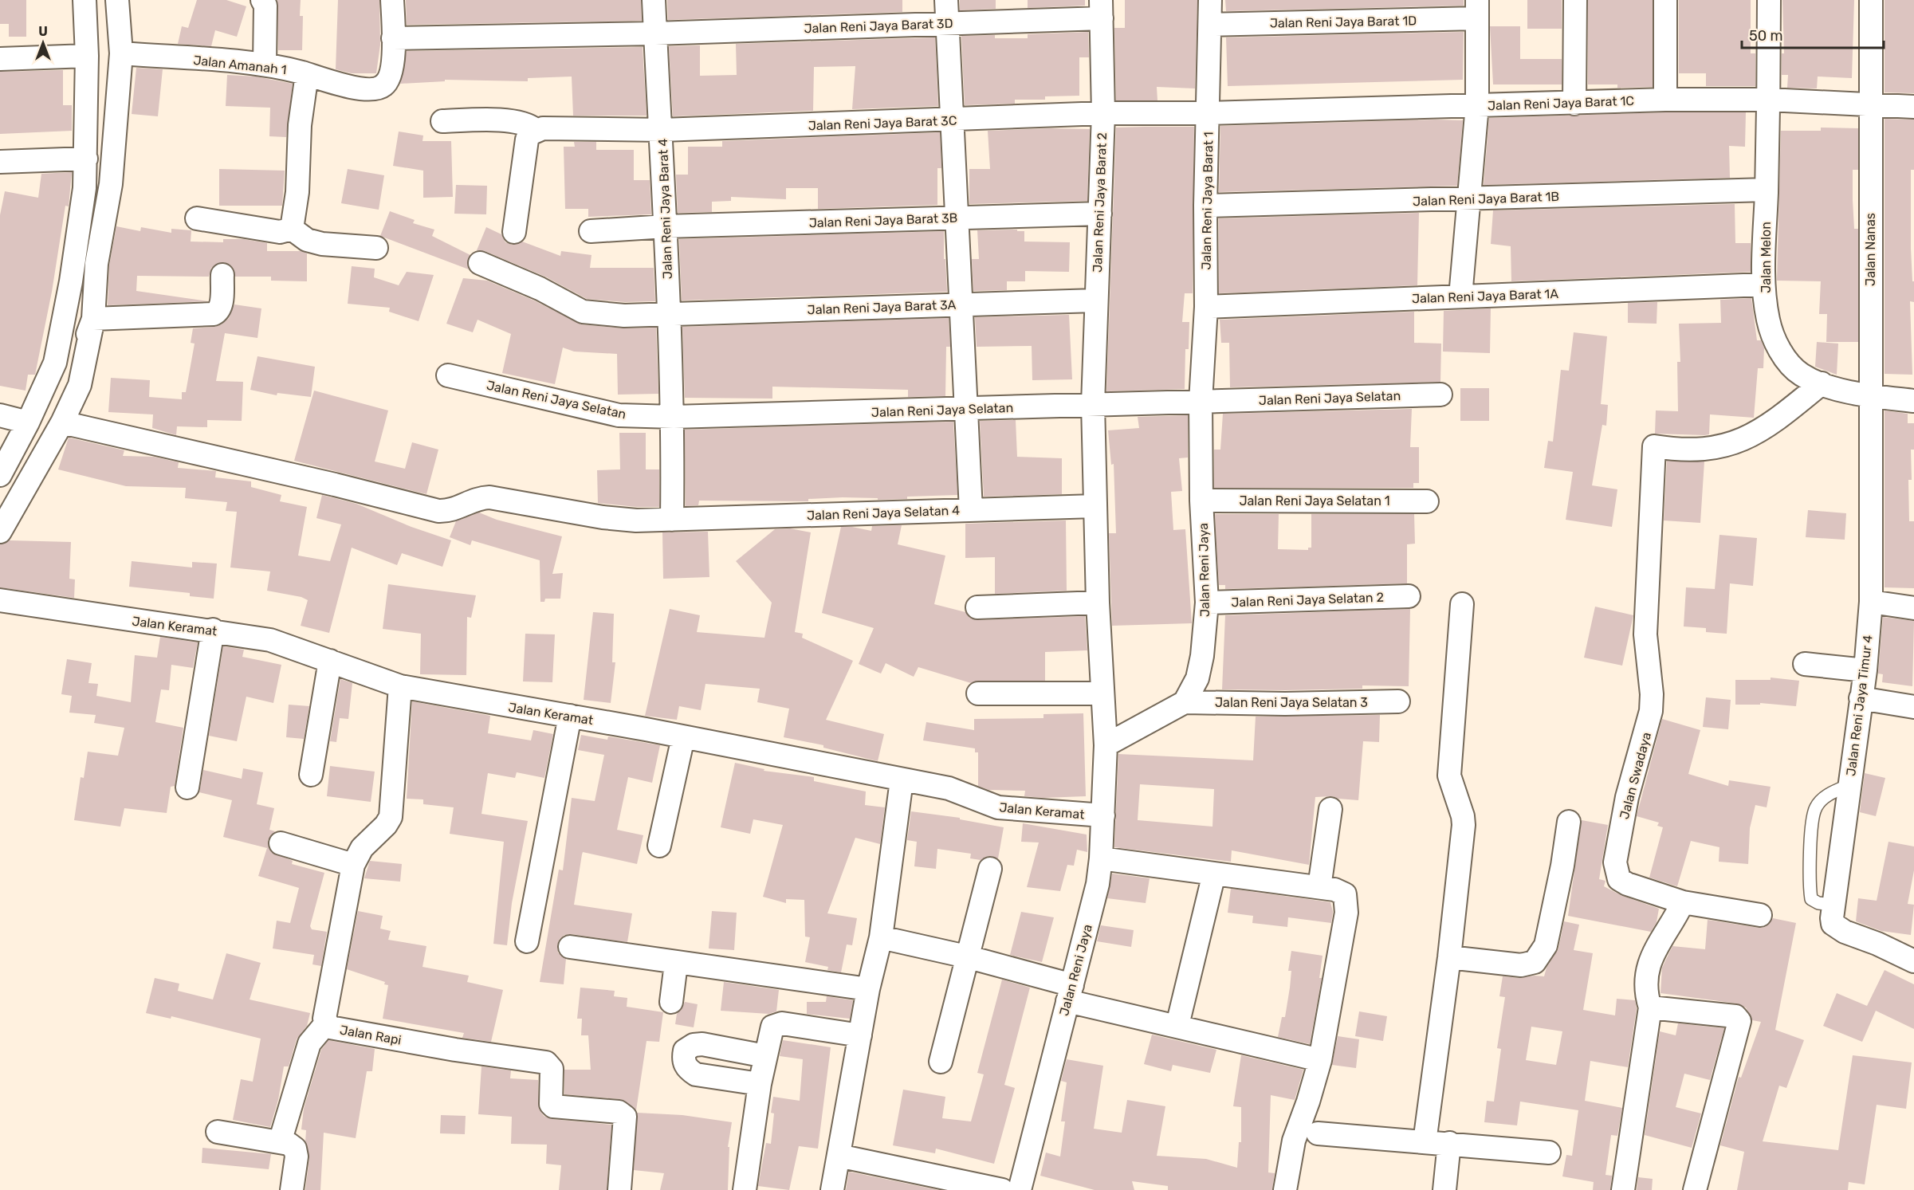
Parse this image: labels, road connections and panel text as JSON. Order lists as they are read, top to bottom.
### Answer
{
  "streets": {
    "street": [
      "Jalan Reni Jaya Barat 1D",
      "Jalan Reni Jaya Barat 3D",
      "Jalan Amanah 1",
      "Jalan Reni Jaya Barat 1C",
      "Jalan Reni Jaya Barat 3C",
      "Jalan Reni Jaya Barat 1B",
      "Jalan Reni Jaya Barat 1",
      "Jalan Reni Jaya Barat 2",
      "Jalan Reni Jaya Barat 4",
      "Jalan Reni Jaya Barat 3B",
      "Jalan Nanas",
      "Jalan Melon",
      "Jalan Reni Jaya Barat 1A",
      "Jalan Reni Jaya Barat 3A",
      "Jalan Reni Jaya Selatan",
      "Jalan Reni Jaya Selatan 1",
      "Jalan Reni Jaya Selatan 4",
      "Jalan Reni Jaya",
      "Jalan Reni Jaya Selatan 2",
      "Jalan Keramat",
      "Jalan Reni Jaya Selatan 3",
      "Jalan Reni Jaya Timur 4",
      "Jalan Swadaya",
      "Jalan Rapi"
    ]
  },
  "crossings": [
    ["Jalan Reni Jaya Barat 1D", "Jalan Reni Jaya Barat 1"],
    ["Jalan Reni Jaya Barat 3D", "Jalan Amanah 1"],
    ["Jalan Reni Jaya Barat 3D", "Jalan Reni Jaya Barat 2"],
    ["Jalan Reni Jaya Barat 3D", "Jalan Reni Jaya Barat 4"],
    ["Jalan Reni Jaya Barat 1C", "Jalan Reni Jaya Barat 3C"],
    ["Jalan Reni Jaya Barat 1C", "Jalan Reni Jaya Barat 1"],
    ["Jalan Reni Jaya Barat 1C", "Jalan Reni Jaya Barat 2"],
    ["Jalan Reni Jaya Barat 1C", "Jalan Nanas"],
    ["Jalan Reni Jaya Barat 1C", "Jalan Melon"],
    ["Jalan Reni Jaya Barat 3C", "Jalan Reni Jaya Barat 2"],
    ["Jalan Reni Jaya Barat 3C", "Jalan Reni Jaya Barat 4"],
    ["Jalan Reni Jaya Barat 1B", "Jalan Reni Jaya Barat 1"],
    ["Jalan Reni Jaya Barat 1B", "Jalan Melon"],
    ["Jalan Reni Jaya Barat 1", "Jalan Reni Jaya Barat 1A"],
    ["Jalan Reni Jaya Barat 1", "Jalan Reni Jaya Selatan"],
    ["Jalan Reni Jaya Barat 1", "Jalan Reni Jaya"],
    ["Jalan Reni Jaya Barat 2", "Jalan Reni Jaya Barat 3B"],
    ["Jalan Reni Jaya Barat 2", "Jalan Reni Jaya Barat 3A"],
    ["Jalan Reni Jaya Barat 2", "Jalan Reni Jaya Selatan"],
    ["Jalan Reni Jaya Barat 2", "Jalan Reni Jaya"],
    ["Jalan Reni Jaya Barat 4", "Jalan Reni Jaya Barat 3B"],
    ["Jalan Reni Jaya Barat 4", "Jalan Reni Jaya Barat 3A"],
    ["Jalan Reni Jaya Barat 4", "Jalan Reni Jaya Selatan"],
    ["Jalan Reni Jaya Barat 4", "Jalan Reni Jaya Selatan 4"],
    ["Jalan Nanas", "Jalan Melon"],
    ["Jalan Nanas", "Jalan Reni Jaya Timur 4"],
    ["Jalan Melon", "Jalan Reni Jaya Barat 1A"],
    ["Jalan Melon", "Jalan Reni Jaya Timur 4"],
    ["Jalan Melon", "Jalan Swadaya"],
    ["Jalan Reni Jaya Selatan", "Jalan Reni Jaya"],
    ["Jalan Reni Jaya Selatan 1", "Jalan Reni Jaya"],
    ["Jalan Reni Jaya Selatan 4", "Jalan Reni Jaya"],
    ["Jalan Reni Jaya", "Jalan Reni Jaya Selatan 2"],
    ["Jalan Reni Jaya", "Jalan Keramat"],
    ["Jalan Reni Jaya", "Jalan Reni Jaya Selatan 3"],
    ["Jalan Keramat", "Jalan Rapi"]
  ],
  "scale_bar": "50 m",
  "north": "top"
}
